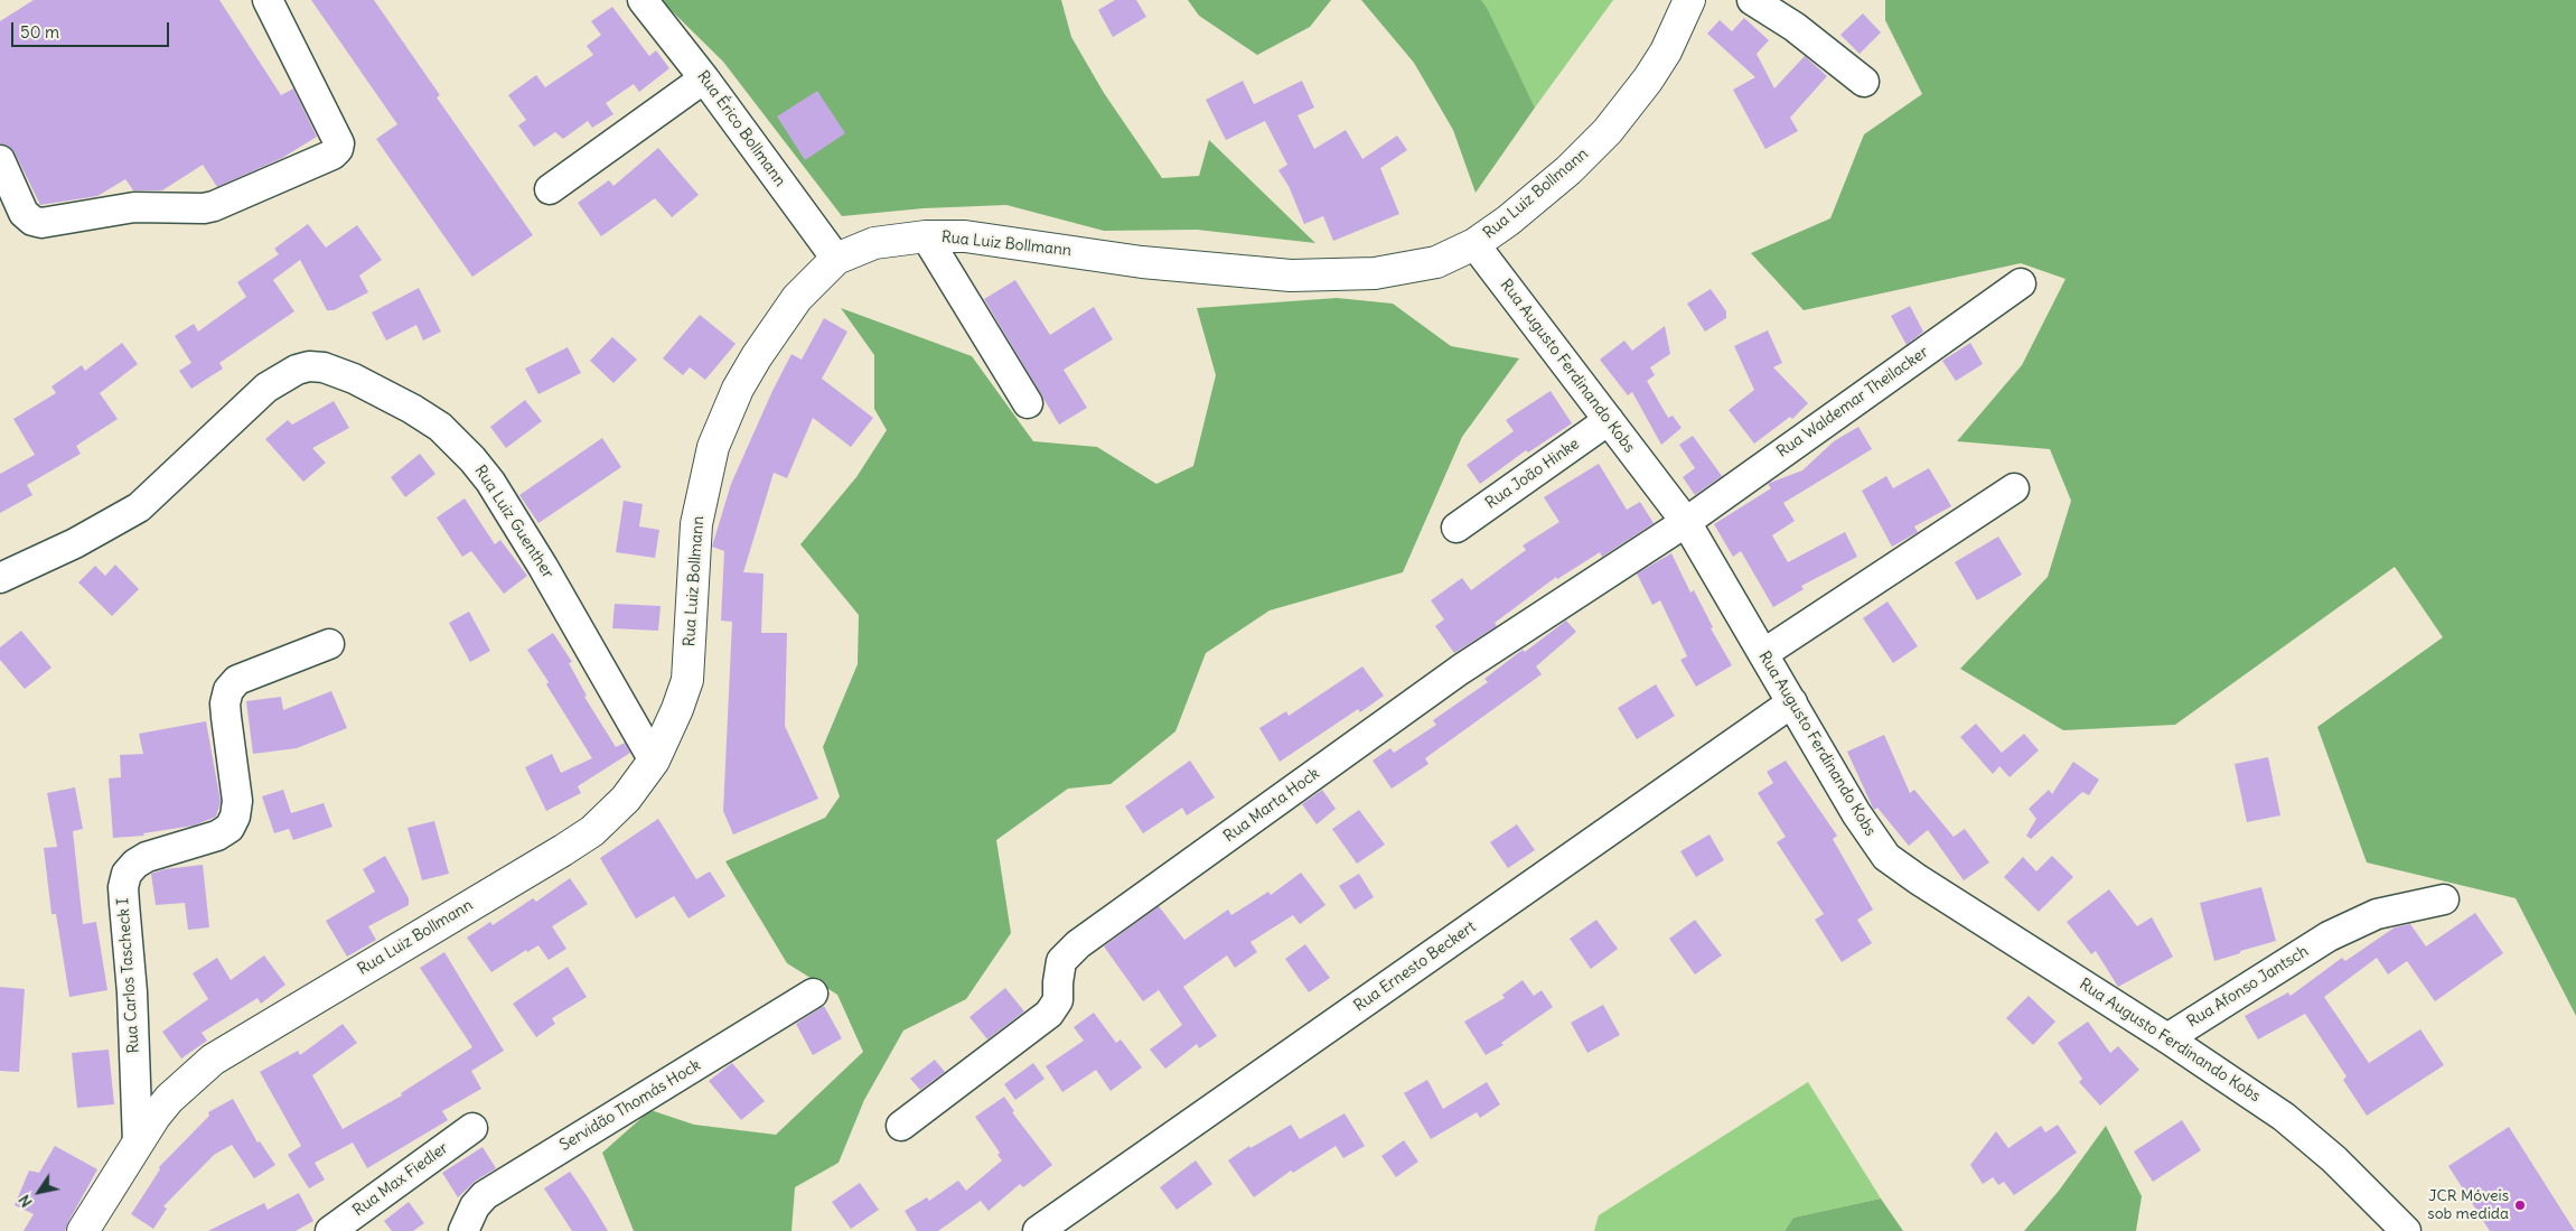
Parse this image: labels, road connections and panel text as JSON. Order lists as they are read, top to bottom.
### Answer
{
  "streets": {
    "main road": ["Rua Luiz Bollmann"],
    "street": [
      "Rua Érico Bollmann",
      "Rua Augusto Ferdinando Kobs",
      "Rua Waldemar Theilacker",
      "Rua João Hinke",
      "Rua Luiz Guenther",
      "Rua Marta Hock",
      "Rua Ernesto Beckert",
      "Rua Carlos Tascheck I",
      "Rua Afonso Jantsch",
      "Servidão Thomás Hock",
      "Rua Max Fiedler"
    ]
  },
  "crossings": [
    ["Rua Érico Bollmann", "Rua Luiz Bollmann"],
    ["Rua Luiz Bollmann", "Rua Augusto Ferdinando Kobs"],
    ["Rua Luiz Bollmann", "Rua Luiz Guenther"],
    ["Rua Luiz Bollmann", "Rua Carlos Tascheck I"],
    ["Rua Augusto Ferdinando Kobs", "Rua Waldemar Theilacker"],
    ["Rua Augusto Ferdinando Kobs", "Rua João Hinke"],
    ["Rua Augusto Ferdinando Kobs", "Rua Marta Hock"],
    ["Rua Augusto Ferdinando Kobs", "Rua Ernesto Beckert"],
    ["Rua Augusto Ferdinando Kobs", "Rua Afonso Jantsch"],
    ["Rua Waldemar Theilacker", "Rua Marta Hock"]
  ],
  "places": ["JCR Móveis sob medida"],
  "scale_bar": "50 m",
  "north": "bottom left"
}
